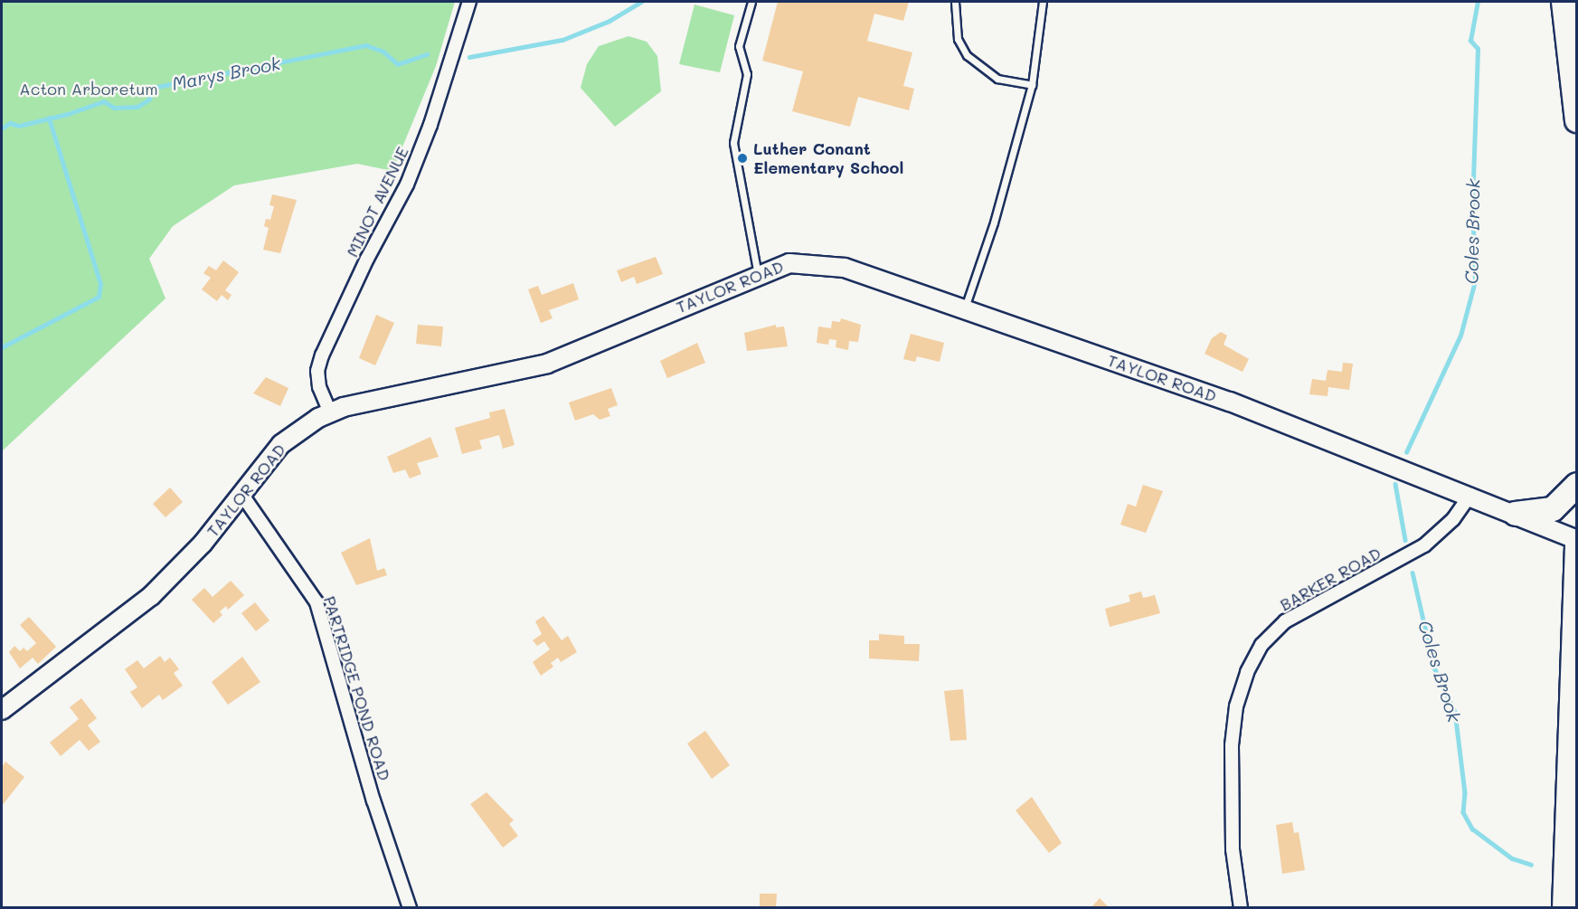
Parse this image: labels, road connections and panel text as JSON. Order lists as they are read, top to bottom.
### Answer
{
  "streets": {
    "street": [
      "MINOT AVENUE",
      "TAYLOR ROAD",
      "BARKER ROAD",
      "PARTRIDGE POND ROAD"
    ]
  },
  "crossings": [
    ["MINOT AVENUE", "TAYLOR ROAD"],
    ["TAYLOR ROAD", "BARKER ROAD"],
    ["TAYLOR ROAD", "PARTRIDGE POND ROAD"]
  ],
  "water": ["Marys Brook", "Coles Brook"],
  "parks": ["Acton Arboretum"],
  "places": ["Luther Conant Elementary School"]
}
